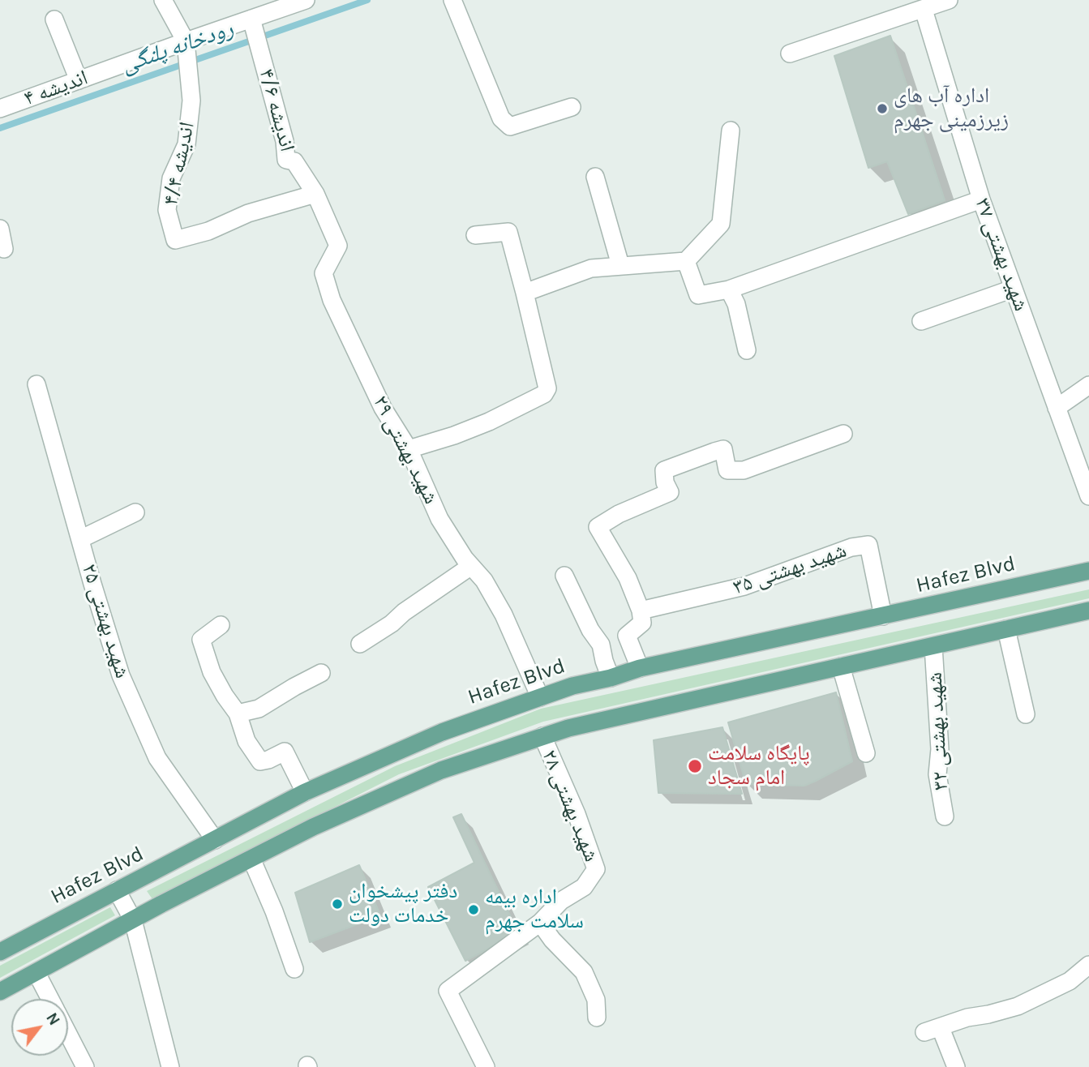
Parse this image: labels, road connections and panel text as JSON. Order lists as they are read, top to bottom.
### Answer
{
  "streets": {
    "main road": ["Hafez Blvd"],
    "street": [
      "اندیشه ۴",
      "اندیشه ۴/۶",
      "اندیشه ۴/۴",
      "شهید بهشتی ۳۷",
      "شهید بهشتی ۲۹",
      "شهید بهشتی ۳۵",
      "شهید بهشتی ۲۵",
      "شهید بهشتی ۳۲",
      "شهید بهشتی ۲۸"
    ]
  },
  "crossings": [
    ["اندیشه ۴", "اندیشه ۴/۶"],
    ["اندیشه ۴", "اندیشه ۴/۴"],
    ["اندیشه ۴/۶", "اندیشه ۴/۴"],
    ["اندیشه ۴/۶", "شهید بهشتی ۲۹"],
    ["اندیشه ۴/۴", "شهید بهشتی ۲۹"],
    ["شهید بهشتی ۲۹", "Hafez Blvd"],
    ["شهید بهشتی ۳۵", "Hafez Blvd"],
    ["Hafez Blvd", "شهید بهشتی ۲۵"]
  ],
  "water": ["رودخانه پلنگی"],
  "places": [
    "اداره آب های زیرزمینی جهرم",
    "پایگاه سلامت امام سجاد",
    "دفتر پیشخوان خدمات دولت",
    "اداره بیمه سلامت جهرم"
  ],
  "north": "top right"
}
